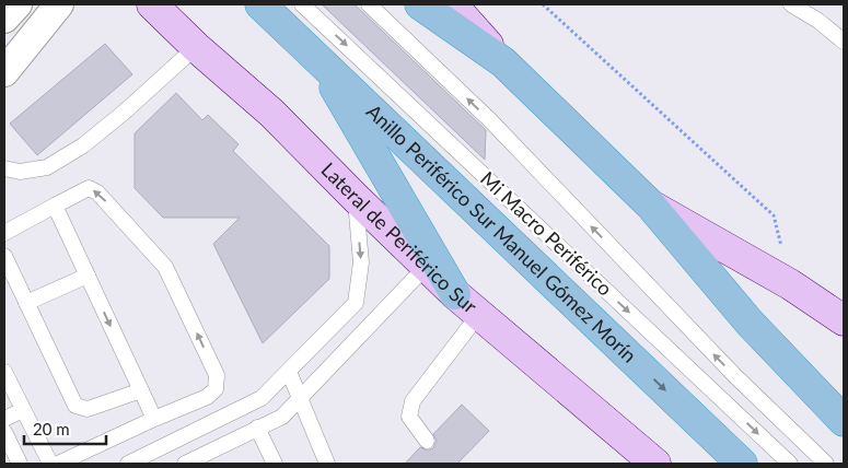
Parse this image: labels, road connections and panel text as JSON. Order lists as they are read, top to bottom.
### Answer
{
  "streets": {
    "highway": ["Anillo Periférico Sur Manuel Gómez Morín"],
    "street": ["Lateral de Periférico Sur"],
    "lane": ["Mi Macro Periférico"]
  },
  "scale_bar": "20 m"
}
